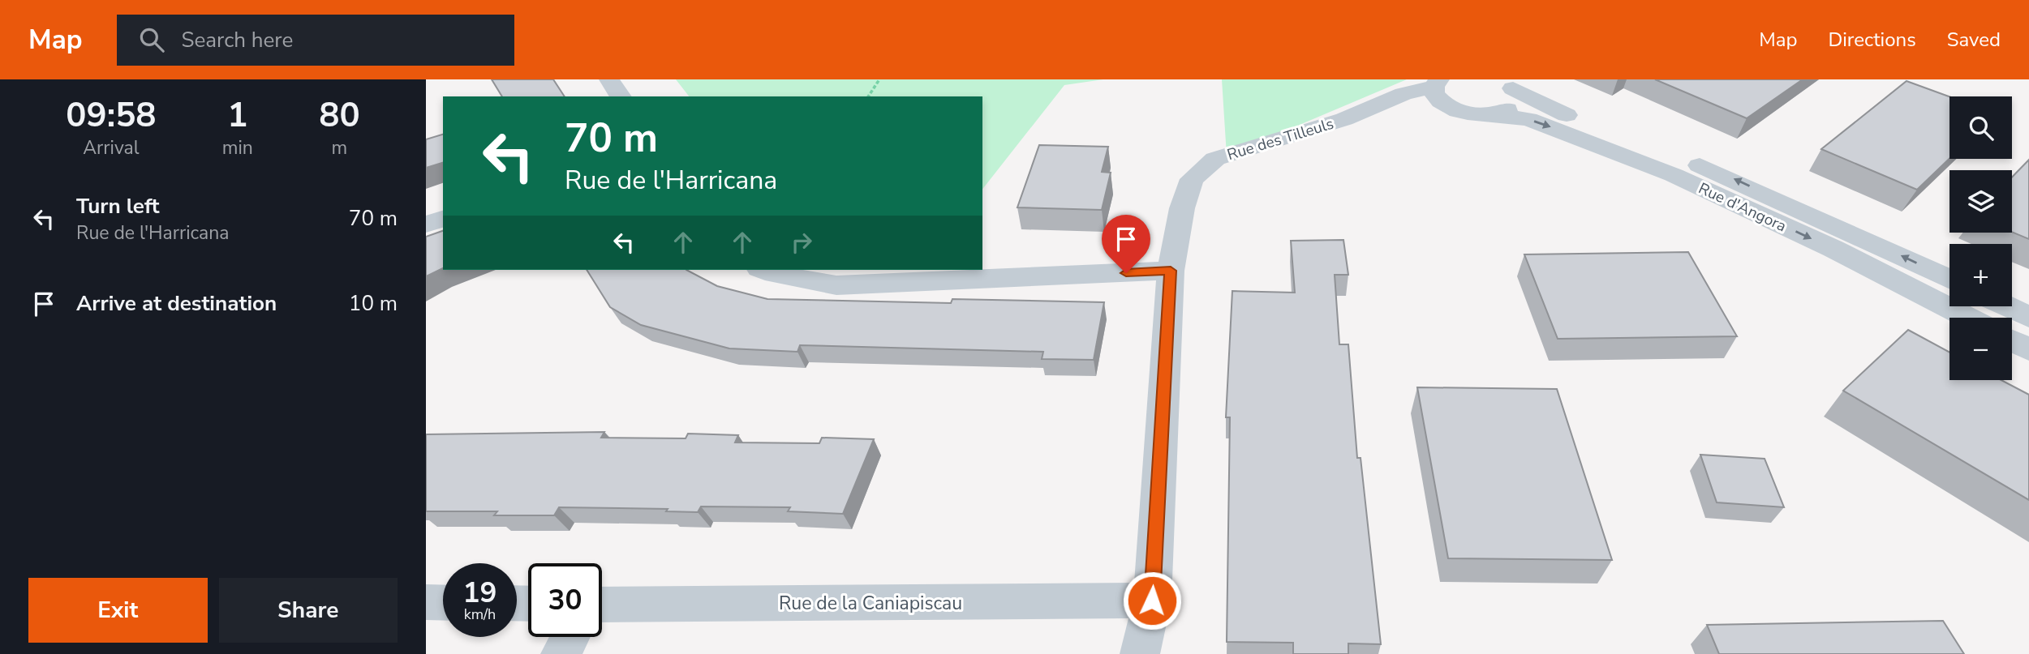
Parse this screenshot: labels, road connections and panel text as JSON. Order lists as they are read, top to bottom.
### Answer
{
  "streets": {
    "street": ["Rue des Tilleuls", "Rue d'Angora", "Rue de la Caniapiscau"]
  },
  "crossings": [
    ["Rue des Tilleuls", "Rue d'Angora"],
    ["Rue des Tilleuls", "Rue de la Caniapiscau"]
  ],
  "page": {
    "header": "Map",
    "search": "Search here",
    "nav": ["Map", "Directions", "Saved"],
    "eta": [
      "09:58",
      "Arrival",
      "1",
      "min",
      "80",
      "m"
    ],
    "map_buttons": ["+", "−"],
    "turn": ["70 m", "Rue de l'Harricana"],
    "list": [
      {
        "name": "Turn left",
        "note": "Rue de l'Harricana",
        "value": "70 m"
      },
      {
        "name": "Arrive at destination",
        "value": "10 m"
      }
    ],
    "speed": "19 km/h",
    "limit": "30",
    "buttons": ["Exit", "Share"]
  }
}
